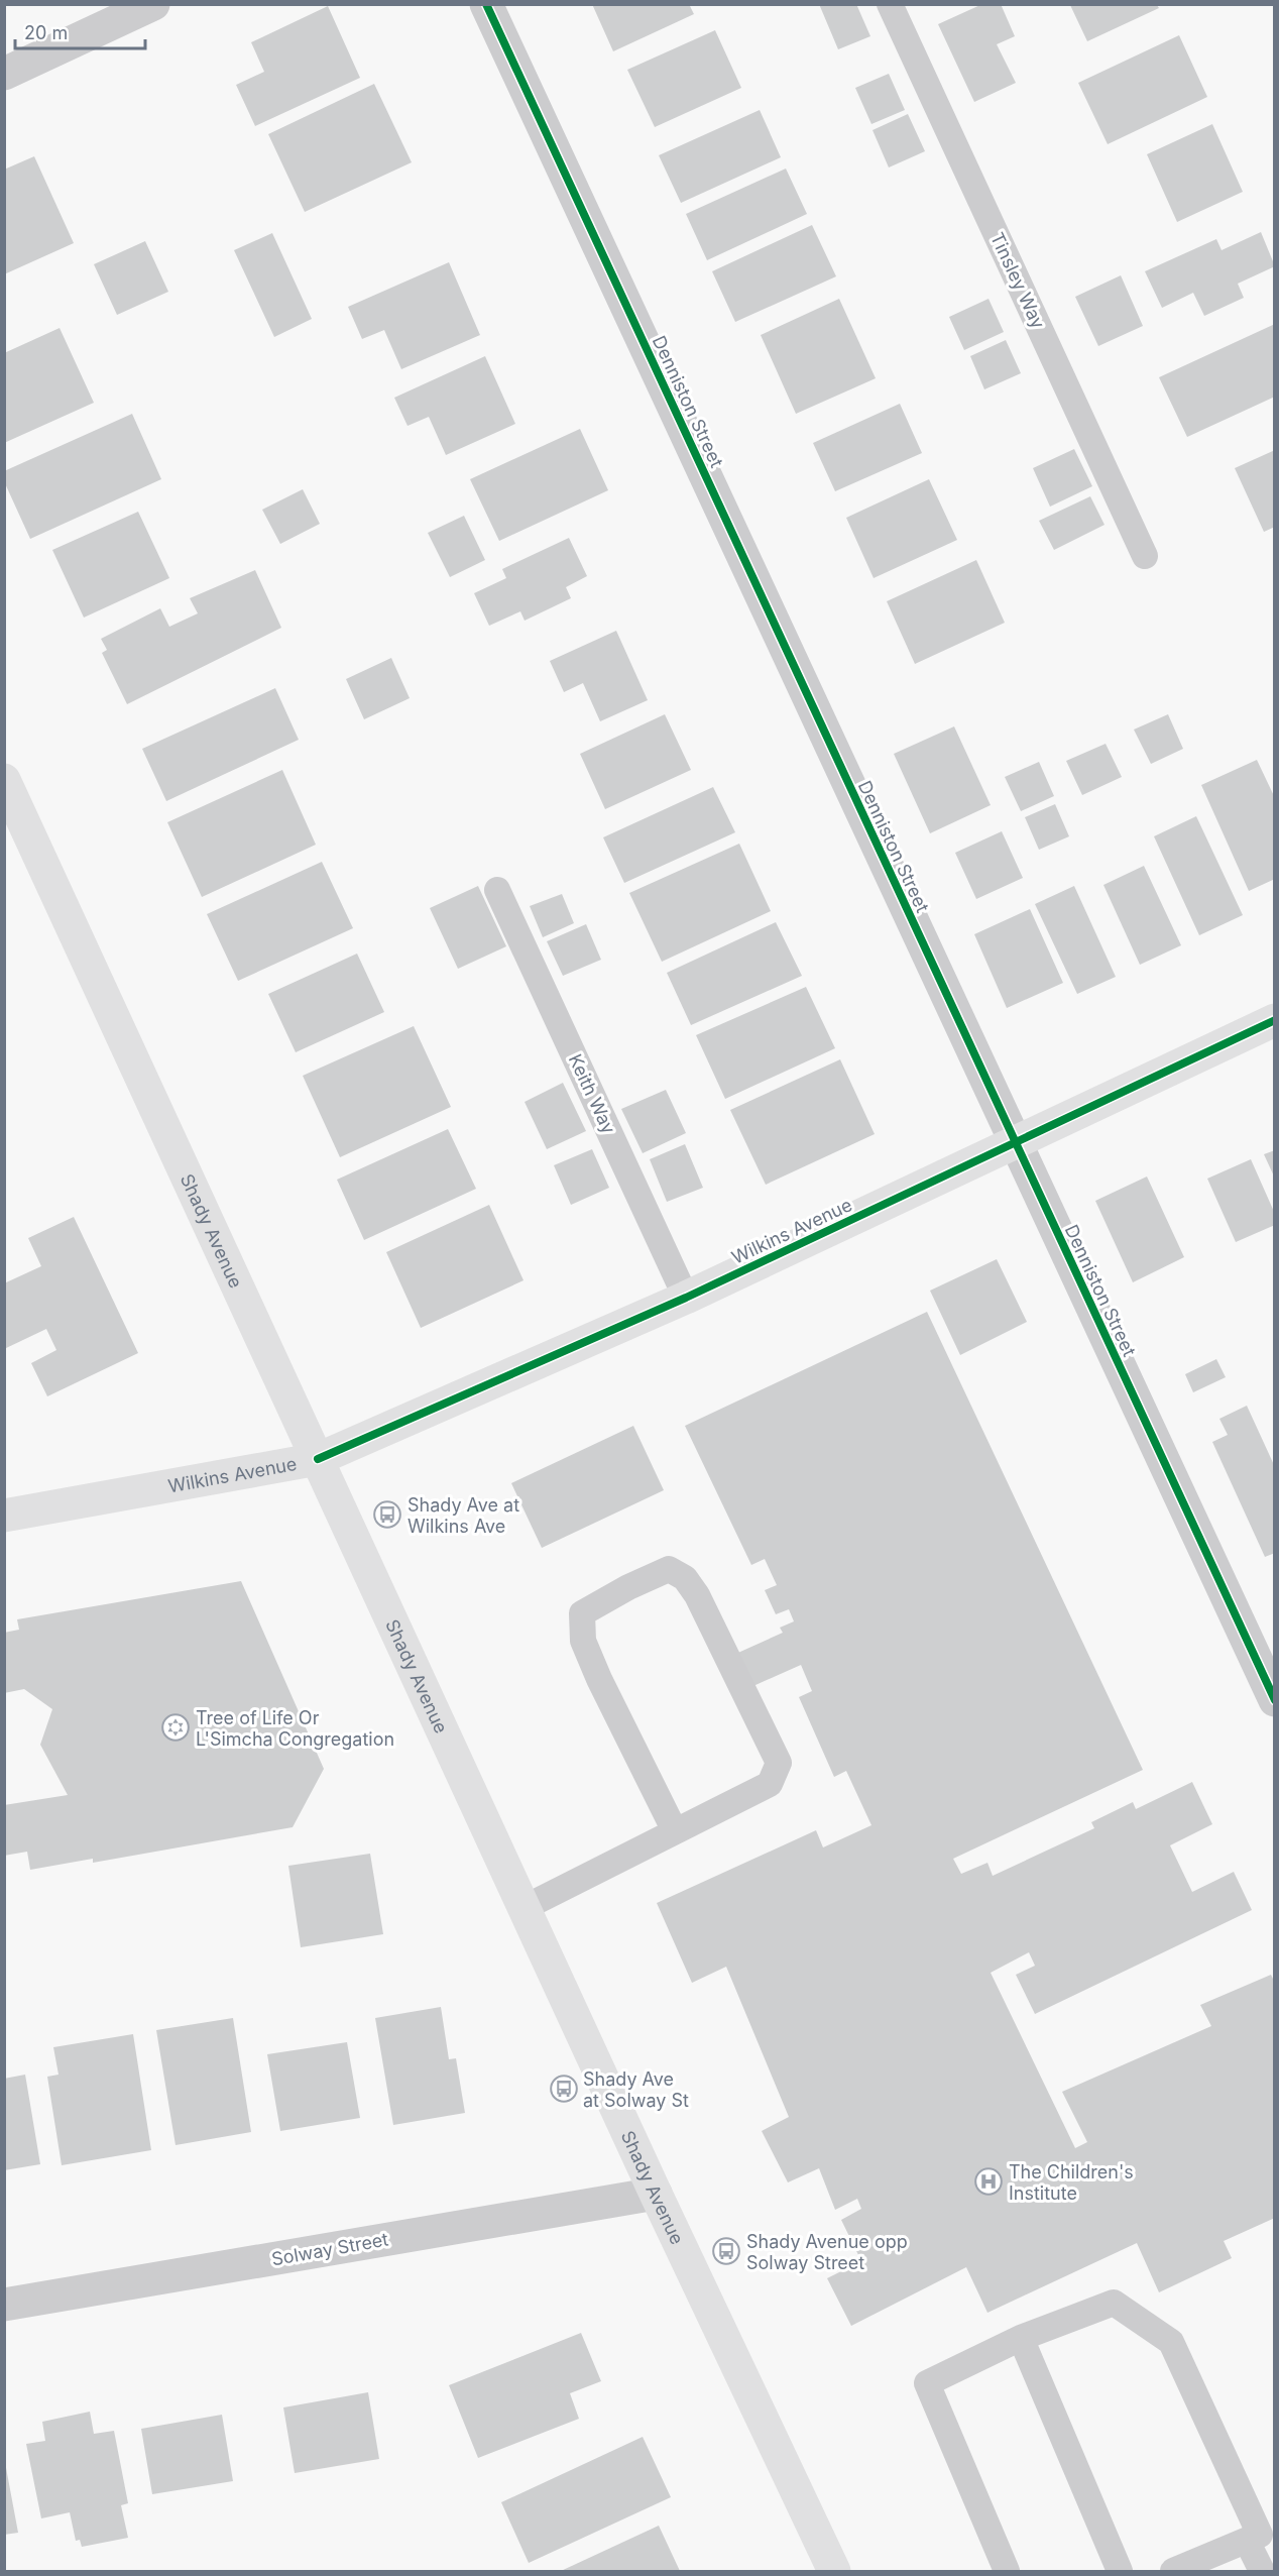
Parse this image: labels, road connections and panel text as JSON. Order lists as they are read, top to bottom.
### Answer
{
  "streets": {
    "main road": ["Shady Avenue", "Wilkins Avenue"],
    "street": ["Denniston Street", "Solway Street"],
    "lane": ["Tinsley Way", "Keith Way"]
  },
  "crossings": [
    ["Denniston Street", "Wilkins Avenue"],
    ["Keith Way", "Wilkins Avenue"],
    ["Shady Avenue", "Wilkins Avenue"],
    ["Shady Avenue", "Solway Street"]
  ],
  "places": {
    "bus stop": ["Shady Ave at Wilkins Ave", "Shady Ave at Solway St", "Shady Avenue opp Solway Street"],
    "synagogue": ["Tree of Life Or L'Simcha Congregation"],
    "hospital": ["The Children's Institute"]
  },
  "scale_bar": "20 m"
}
